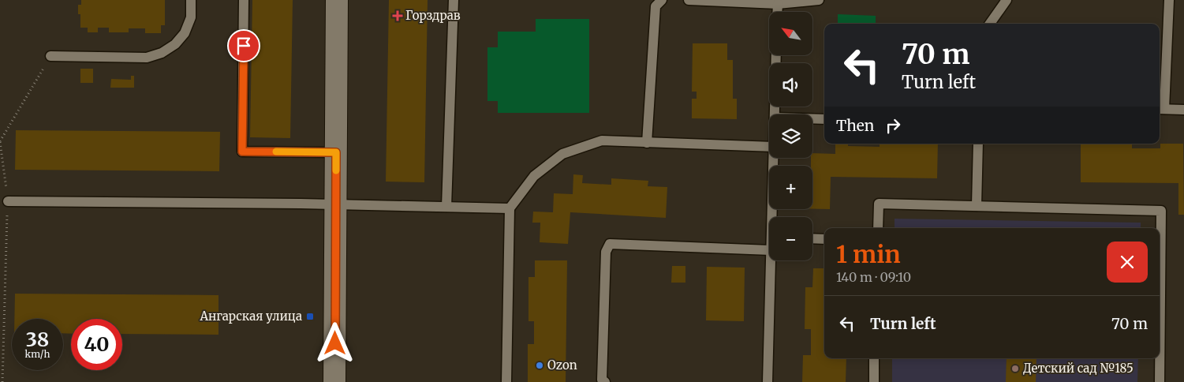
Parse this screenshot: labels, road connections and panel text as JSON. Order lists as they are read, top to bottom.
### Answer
{
  "places": {
    "health": ["Горздрав"],
    "transit": ["Ангарская улица"],
    "other": ["Ozon", "Детский сад №185"]
  },
  "north": "top left",
  "page": {
    "map_buttons": ["+", "−"],
    "turn": ["70 m", "Turn left"],
    "then": "Then",
    "heading": ["1 min", "140 m · 09:10"],
    "list": [
      {
        "name": "Turn left",
        "value": "70 m"
      }
    ],
    "speed": "38 km/h",
    "limit": "40"
  }
}
